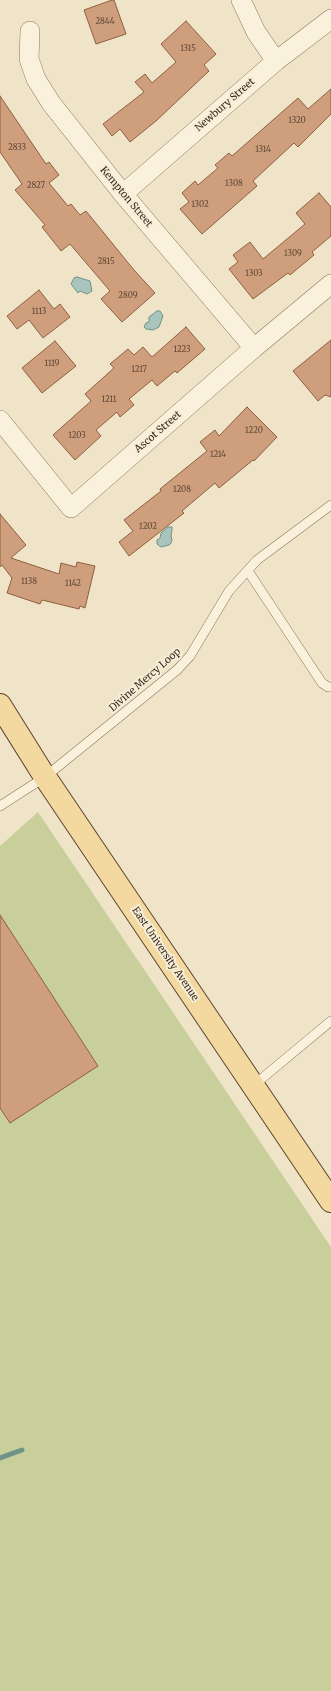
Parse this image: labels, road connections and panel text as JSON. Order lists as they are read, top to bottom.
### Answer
{
  "streets": {
    "main road": ["East University Avenue"],
    "street": ["Newbury Street", "Kempton Street", "Ascot Street"],
    "lane": ["Divine Mercy Loop"]
  },
  "crossings": [
    ["Newbury Street", "Kempton Street"],
    ["Kempton Street", "Ascot Street"],
    ["Divine Mercy Loop", "East University Avenue"]
  ],
  "house_numbers": [
    "2844",
    "1315",
    "1320",
    "2833",
    "1314",
    "1308",
    "2827",
    "1302",
    "1309",
    "2815",
    "1303",
    "2809",
    "1113",
    "1223",
    "1119",
    "1217",
    "1211",
    "1220",
    "1203",
    "1214",
    "1208",
    "1202",
    "1138",
    "1142"
  ]
}
